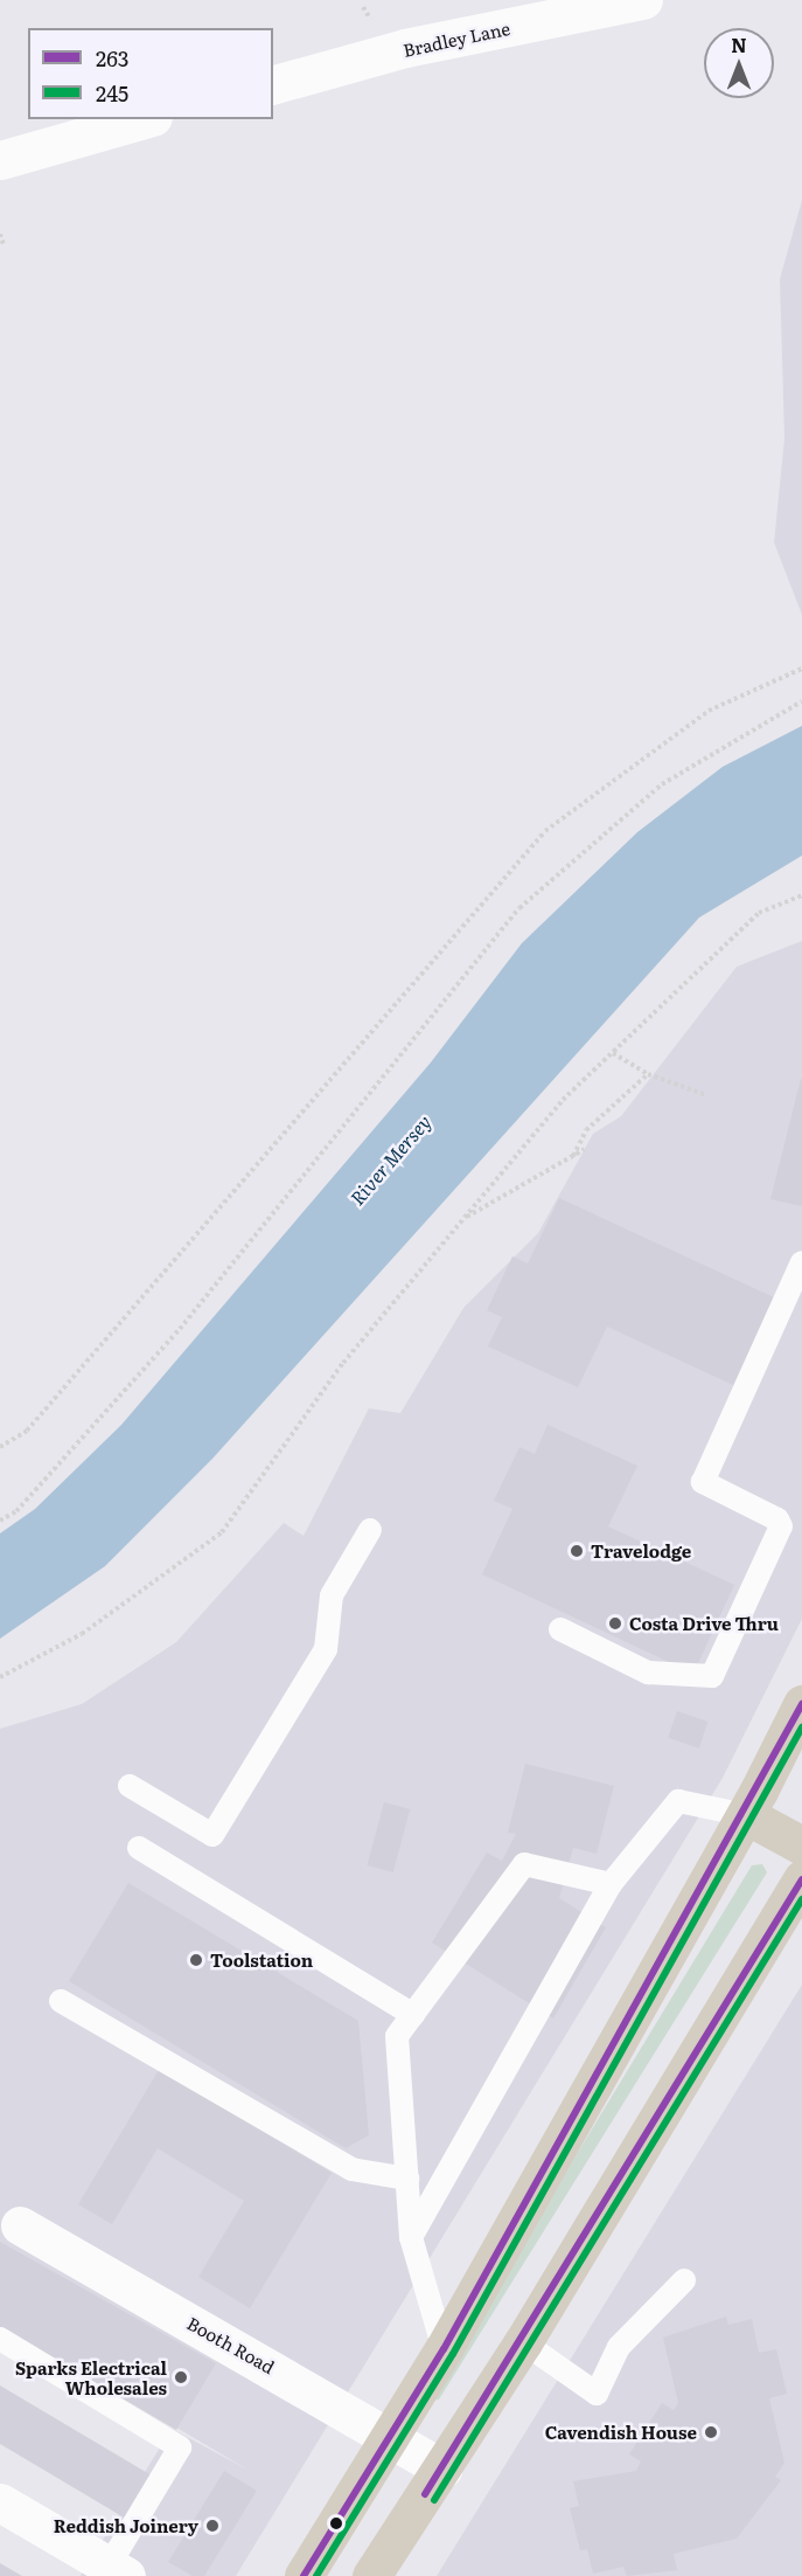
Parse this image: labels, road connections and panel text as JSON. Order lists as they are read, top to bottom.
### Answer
{
  "streets": {
    "street": ["Bradley Lane", "Booth Road"]
  },
  "water": ["River Mersey"],
  "places": [
    "Travelodge",
    "Costa Drive Thru",
    "Toolstation",
    "Sparks Electrical Wholesales",
    "Cavendish House",
    "Reddish Joinery"
  ],
  "lines": ["transit line 263", "transit line 245"],
  "legend": ["263", "245"],
  "north": "top"
}
